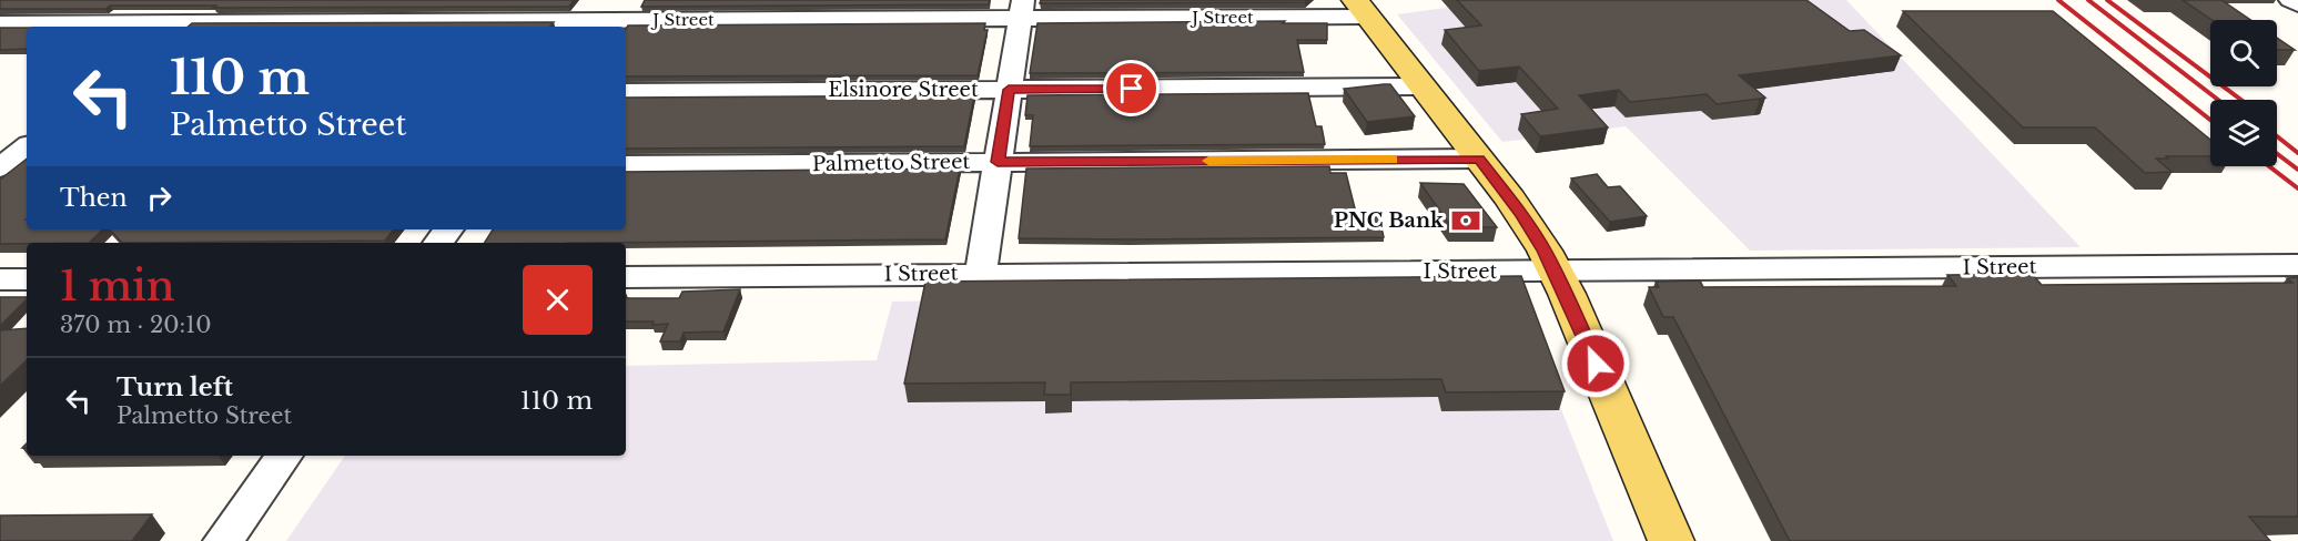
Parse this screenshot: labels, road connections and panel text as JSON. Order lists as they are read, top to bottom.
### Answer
{
  "streets": {
    "street": [
      "J Street",
      "Elsinore Street",
      "Palmetto Street",
      "I Street"
    ]
  },
  "places": {
    "bank": ["PNC Bank"]
  },
  "page": {
    "turn": ["110 m", "Palmetto Street"],
    "then": "Then",
    "heading": ["1 min", "370 m · 20:10"],
    "list": [
      {
        "name": "Turn left",
        "note": "Palmetto Street",
        "value": "110 m"
      }
    ]
  }
}
